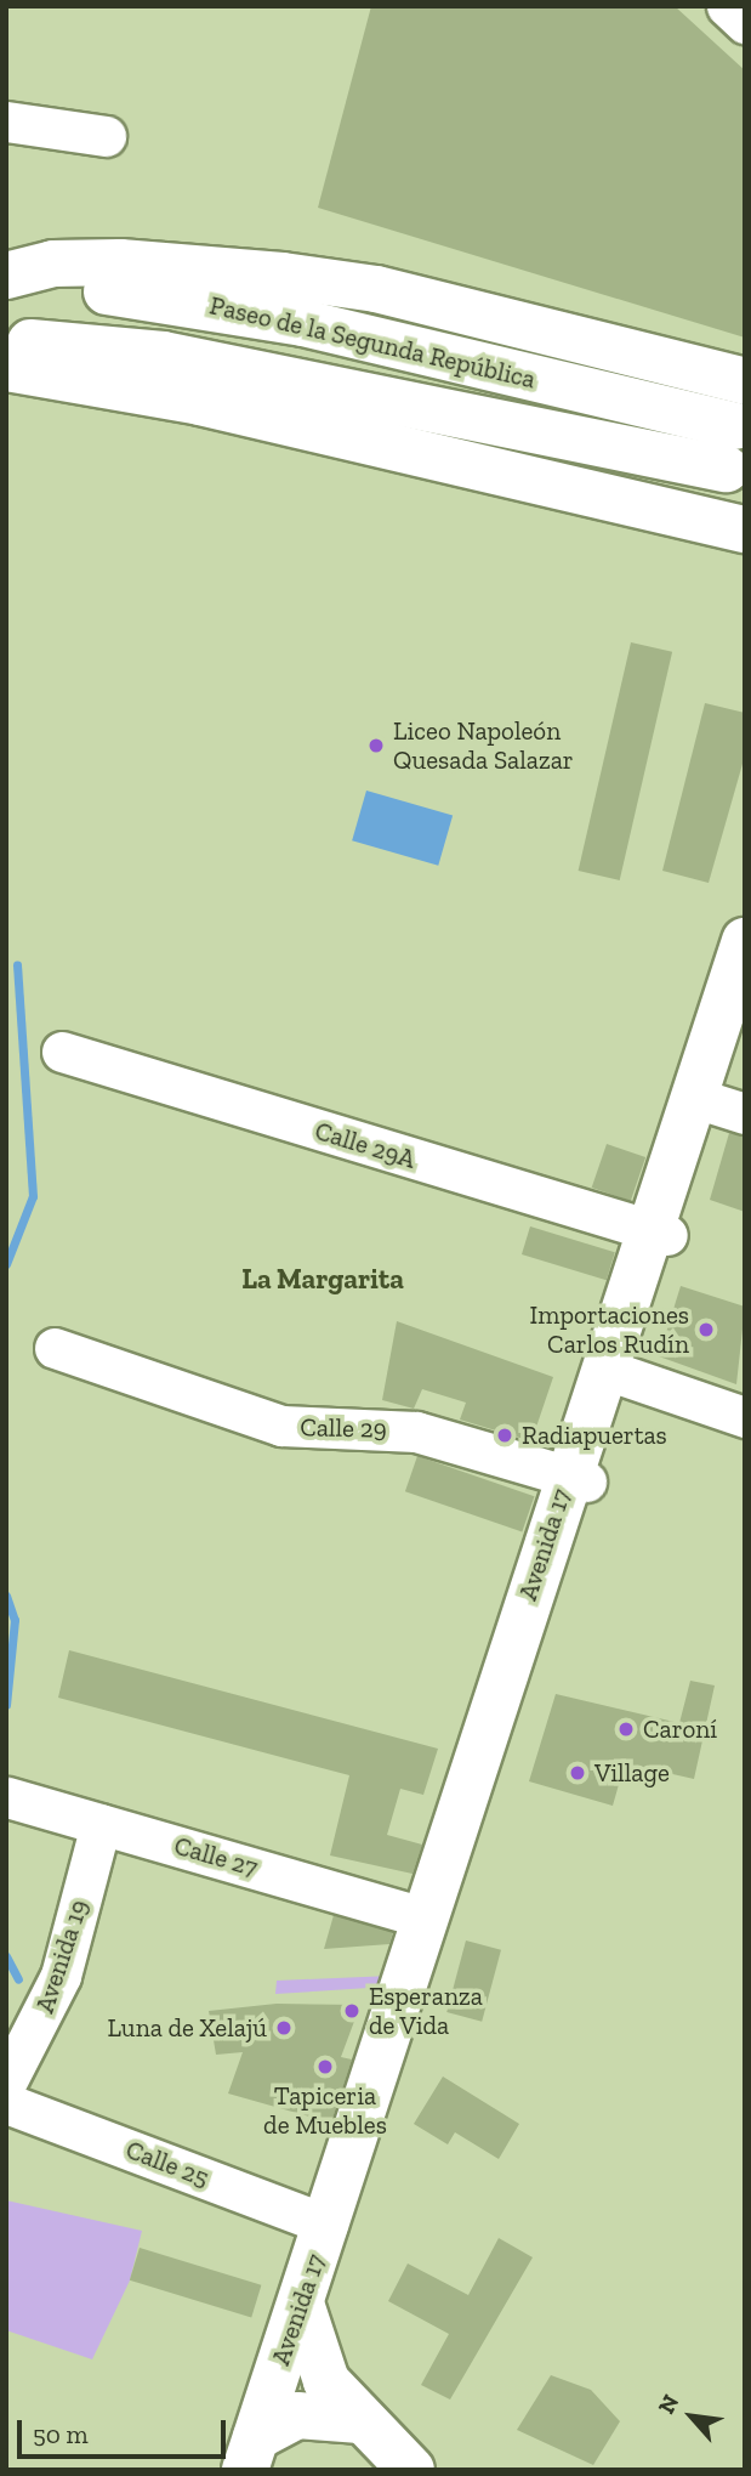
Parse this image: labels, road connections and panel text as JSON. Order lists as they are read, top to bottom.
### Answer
{
  "streets": {
    "main road": ["Paseo de la Segunda República", "Avenida 17"],
    "street": [
      "Calle 29A",
      "Calle 29",
      "Calle 27",
      "Avenida 19",
      "Calle 25"
    ]
  },
  "crossings": [
    ["Calle 29A", "Avenida 17"],
    ["Calle 29", "Avenida 17"],
    ["Avenida 17", "Calle 27"],
    ["Avenida 17", "Calle 25"],
    ["Calle 27", "Avenida 19"]
  ],
  "districts": ["La Margarita"],
  "places": [
    "Liceo Napoleón Quesada Salazar",
    "Importaciones Carlos Rudín",
    "Radiapuertas",
    "Caroní",
    "Village",
    "Esperanza de Vida",
    "Luna de Xelajú",
    "Tapiceria de Muebles"
  ],
  "scale_bar": "50 m",
  "north": "top left"
}
